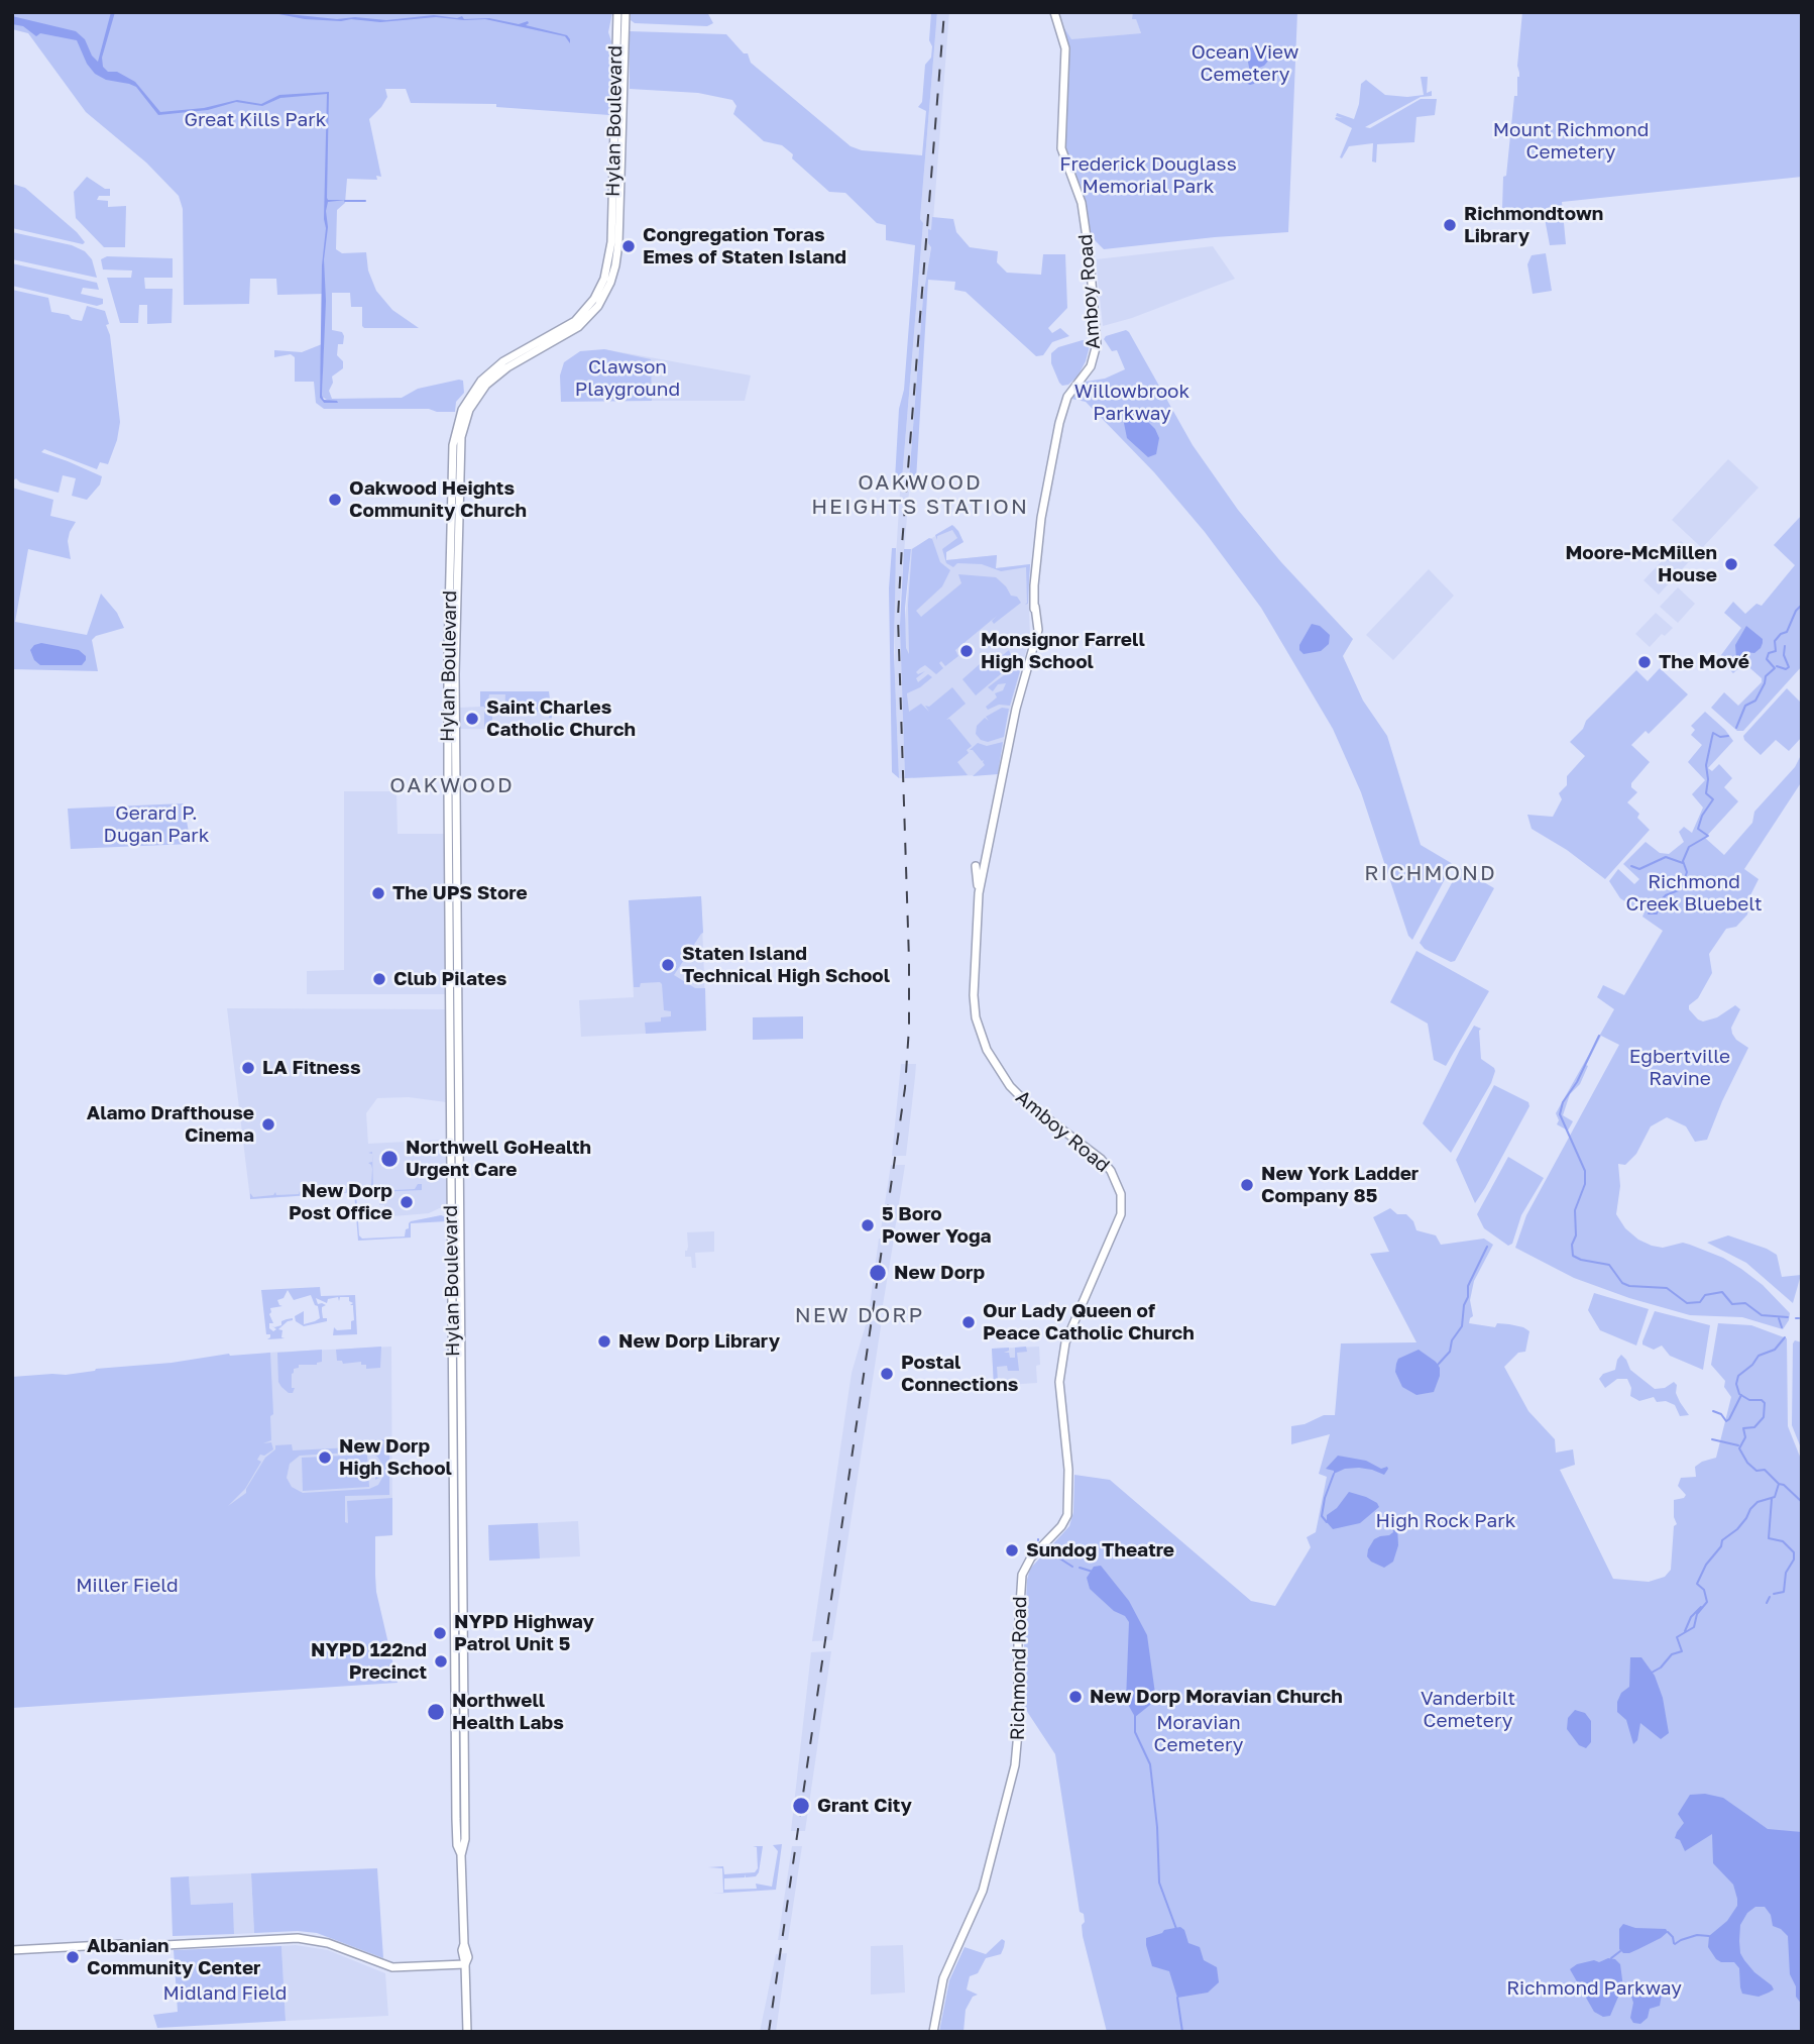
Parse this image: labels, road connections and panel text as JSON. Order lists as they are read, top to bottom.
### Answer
{
  "streets": {
    "main road": ["Hylan Boulevard", "Amboy Road", "Richmond Road"]
  },
  "crossings": [
    ["Amboy Road", "Richmond Road"]
  ],
  "districts": [
    "OAKWOOD HEIGHTS STATION",
    "OAKWOOD",
    "RICHMOND",
    "NEW DORP"
  ],
  "parks": [
    "Ocean View Cemetery",
    "Great Kills Park",
    "Mount Richmond Cemetery",
    "Frederick Douglass Memorial Park",
    "Clawson Playground",
    "Willowbrook Parkway",
    "Gerard P. Dugan Park",
    "Richmond Creek Bluebelt",
    "Egbertville Ravine",
    "High Rock Park",
    "Miller Field",
    "Vanderbilt Cemetery",
    "Moravian Cemetery",
    "Richmond Parkway",
    "Midland Field"
  ],
  "places": [
    "Richmondtown Library",
    "Congregation Toras Emes of Staten Island",
    "Oakwood Heights Community Church",
    "Moore-McMillen House",
    "Monsignor Farrell High School",
    "The Mové",
    "Saint Charles Catholic Church",
    "The UPS Store",
    "Staten Island Technical High School",
    "Club Pilates",
    "LA Fitness",
    "Alamo Drafthouse Cinema",
    "Northwell GoHealth Urgent Care",
    "New York Ladder Company 85",
    "New Dorp Post Office",
    "5 Boro Power Yoga",
    "New Dorp",
    "Our Lady Queen of Peace Catholic Church",
    "New Dorp Library",
    "Postal Connections",
    "New Dorp High School",
    "Sundog Theatre",
    "NYPD Highway Patrol Unit 5",
    "NYPD 122nd Precinct",
    "New Dorp Moravian Church",
    "Northwell Health Labs",
    "Grant City",
    "Albanian Community Center"
  ]
}
